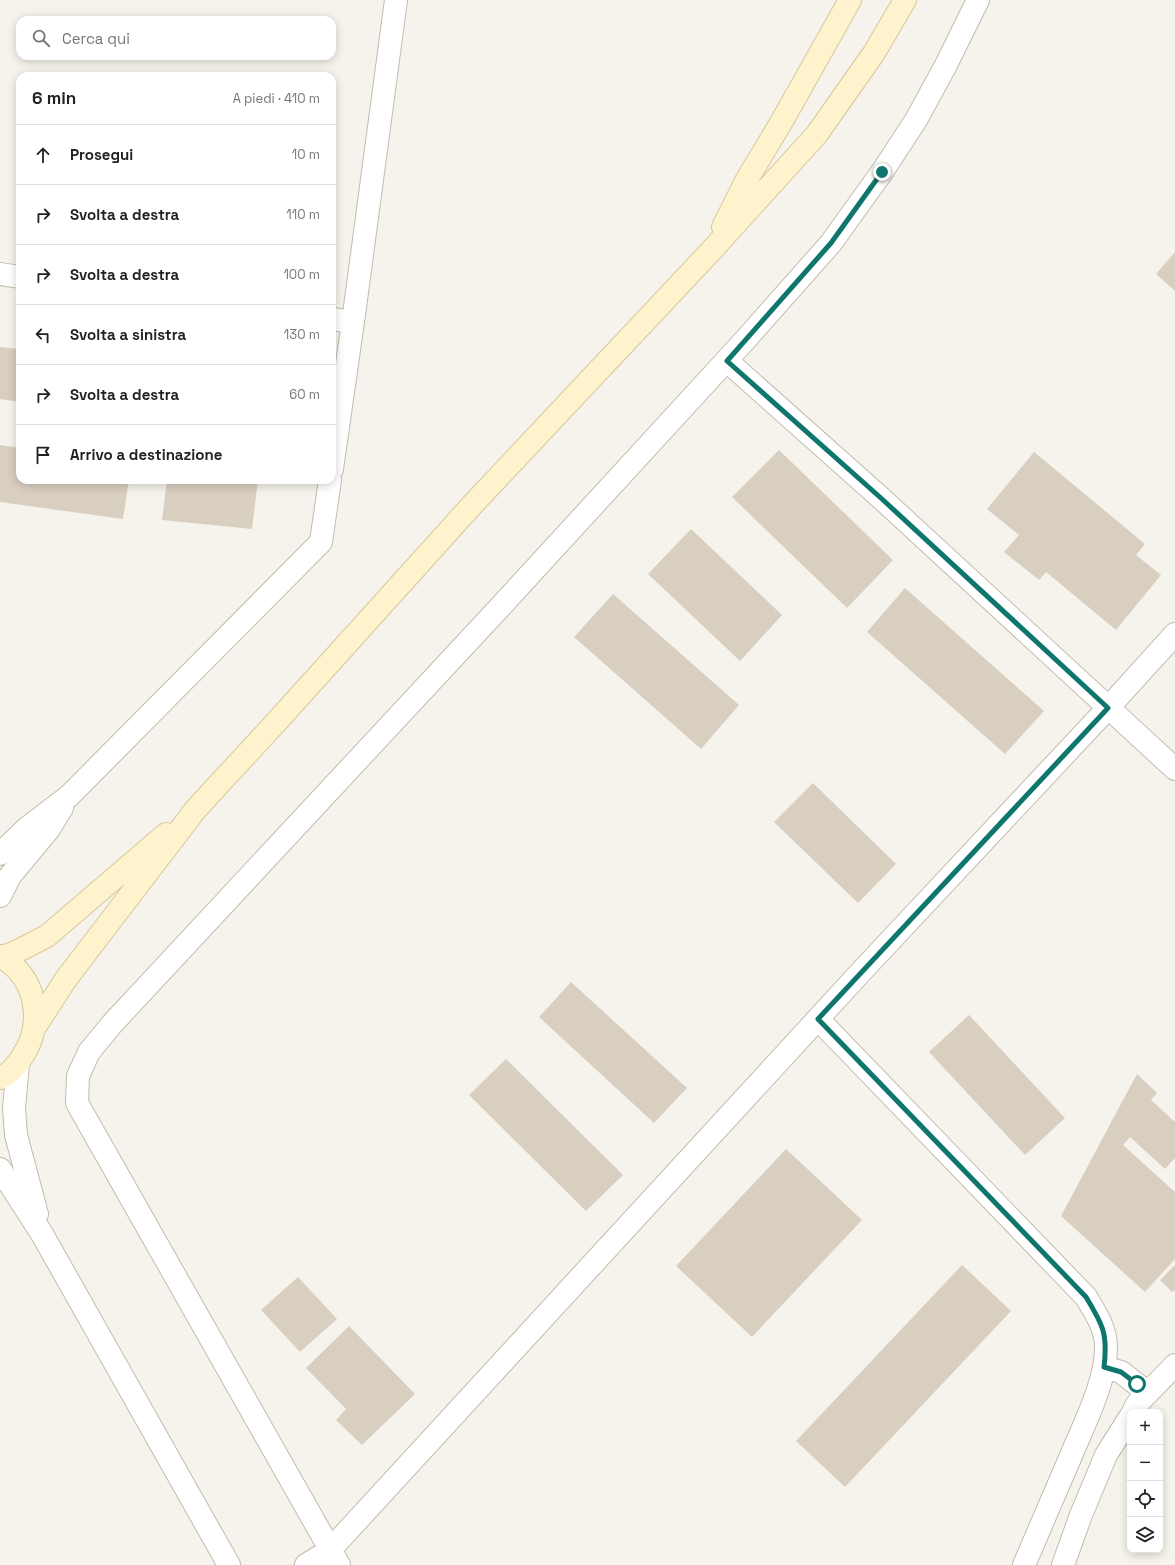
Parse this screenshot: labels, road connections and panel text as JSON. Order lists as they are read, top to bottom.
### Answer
{
  "page": {
    "search": "Cerca qui",
    "heading": ["6 min", "A piedi · 410 m"],
    "list": [
      ["Prosegui", "10 m"],
      ["Svolta a destra", "110 m"],
      ["Svolta a destra", "100 m"],
      ["Svolta a sinistra", "130 m"],
      ["Svolta a destra", "60 m"],
      "Arrivo a destinazione"
    ],
    "map_buttons": ["+", "−"]
  }
}
